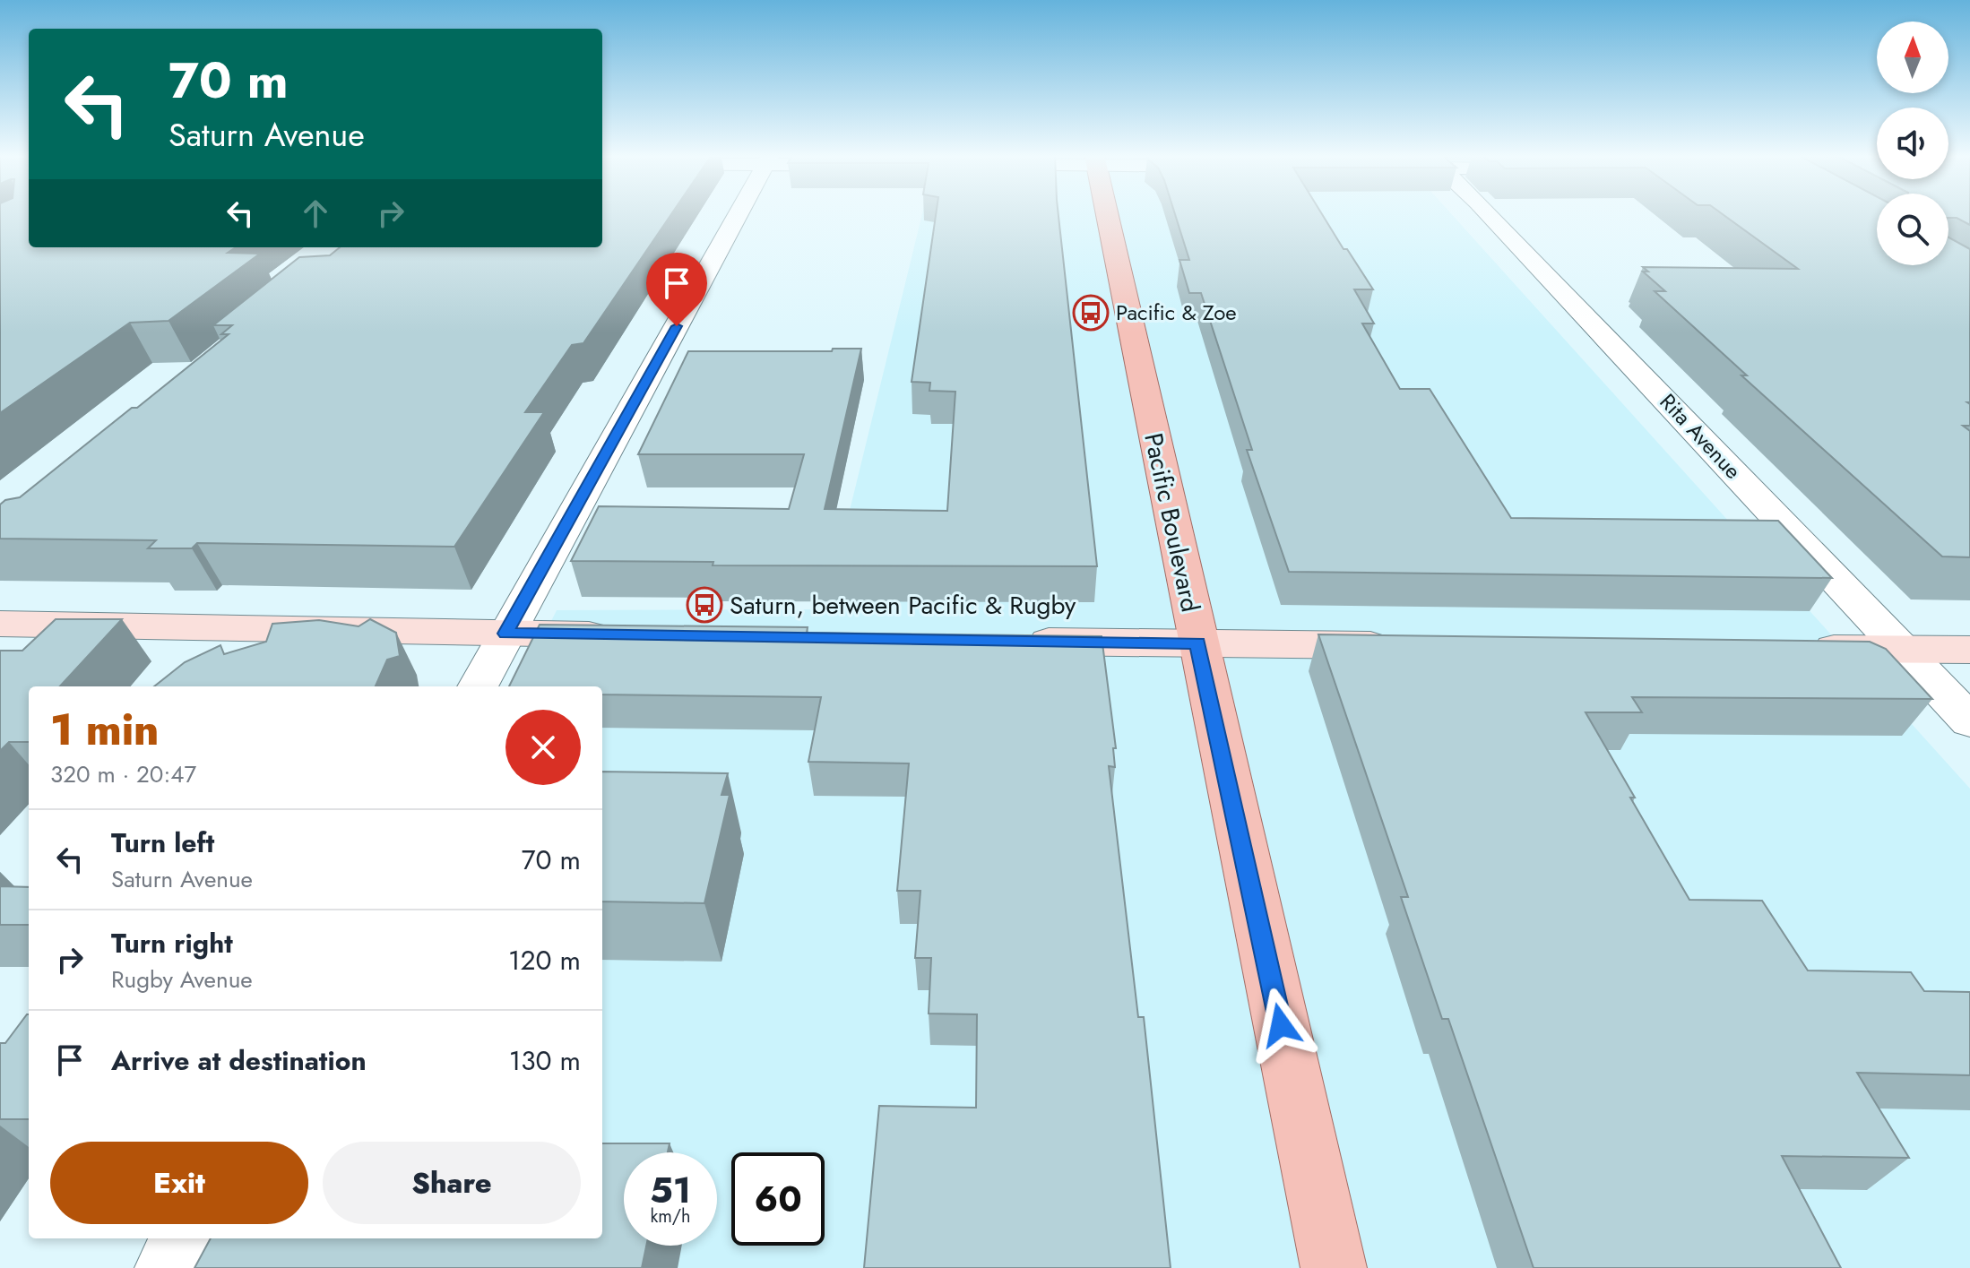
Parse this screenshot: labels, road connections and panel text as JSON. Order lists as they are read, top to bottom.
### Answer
{
  "streets": {
    "main road": ["Pacific Boulevard"],
    "street": ["Rita Avenue"]
  },
  "places": {
    "bus stop": ["Pacific & Zoe", "Saturn, between Pacific & Rugby"]
  },
  "north": "top",
  "page": {
    "turn": ["70 m", "Saturn Avenue"],
    "heading": ["1 min", "320 m · 20:47"],
    "list": [
      {
        "name": "Turn left",
        "note": "Saturn Avenue",
        "value": "70 m"
      },
      {
        "name": "Turn right",
        "note": "Rugby Avenue",
        "value": "120 m"
      },
      {
        "name": "Arrive at destination",
        "value": "130 m"
      }
    ],
    "buttons": ["Exit", "Share"],
    "speed": "51 km/h",
    "limit": "60"
  }
}
